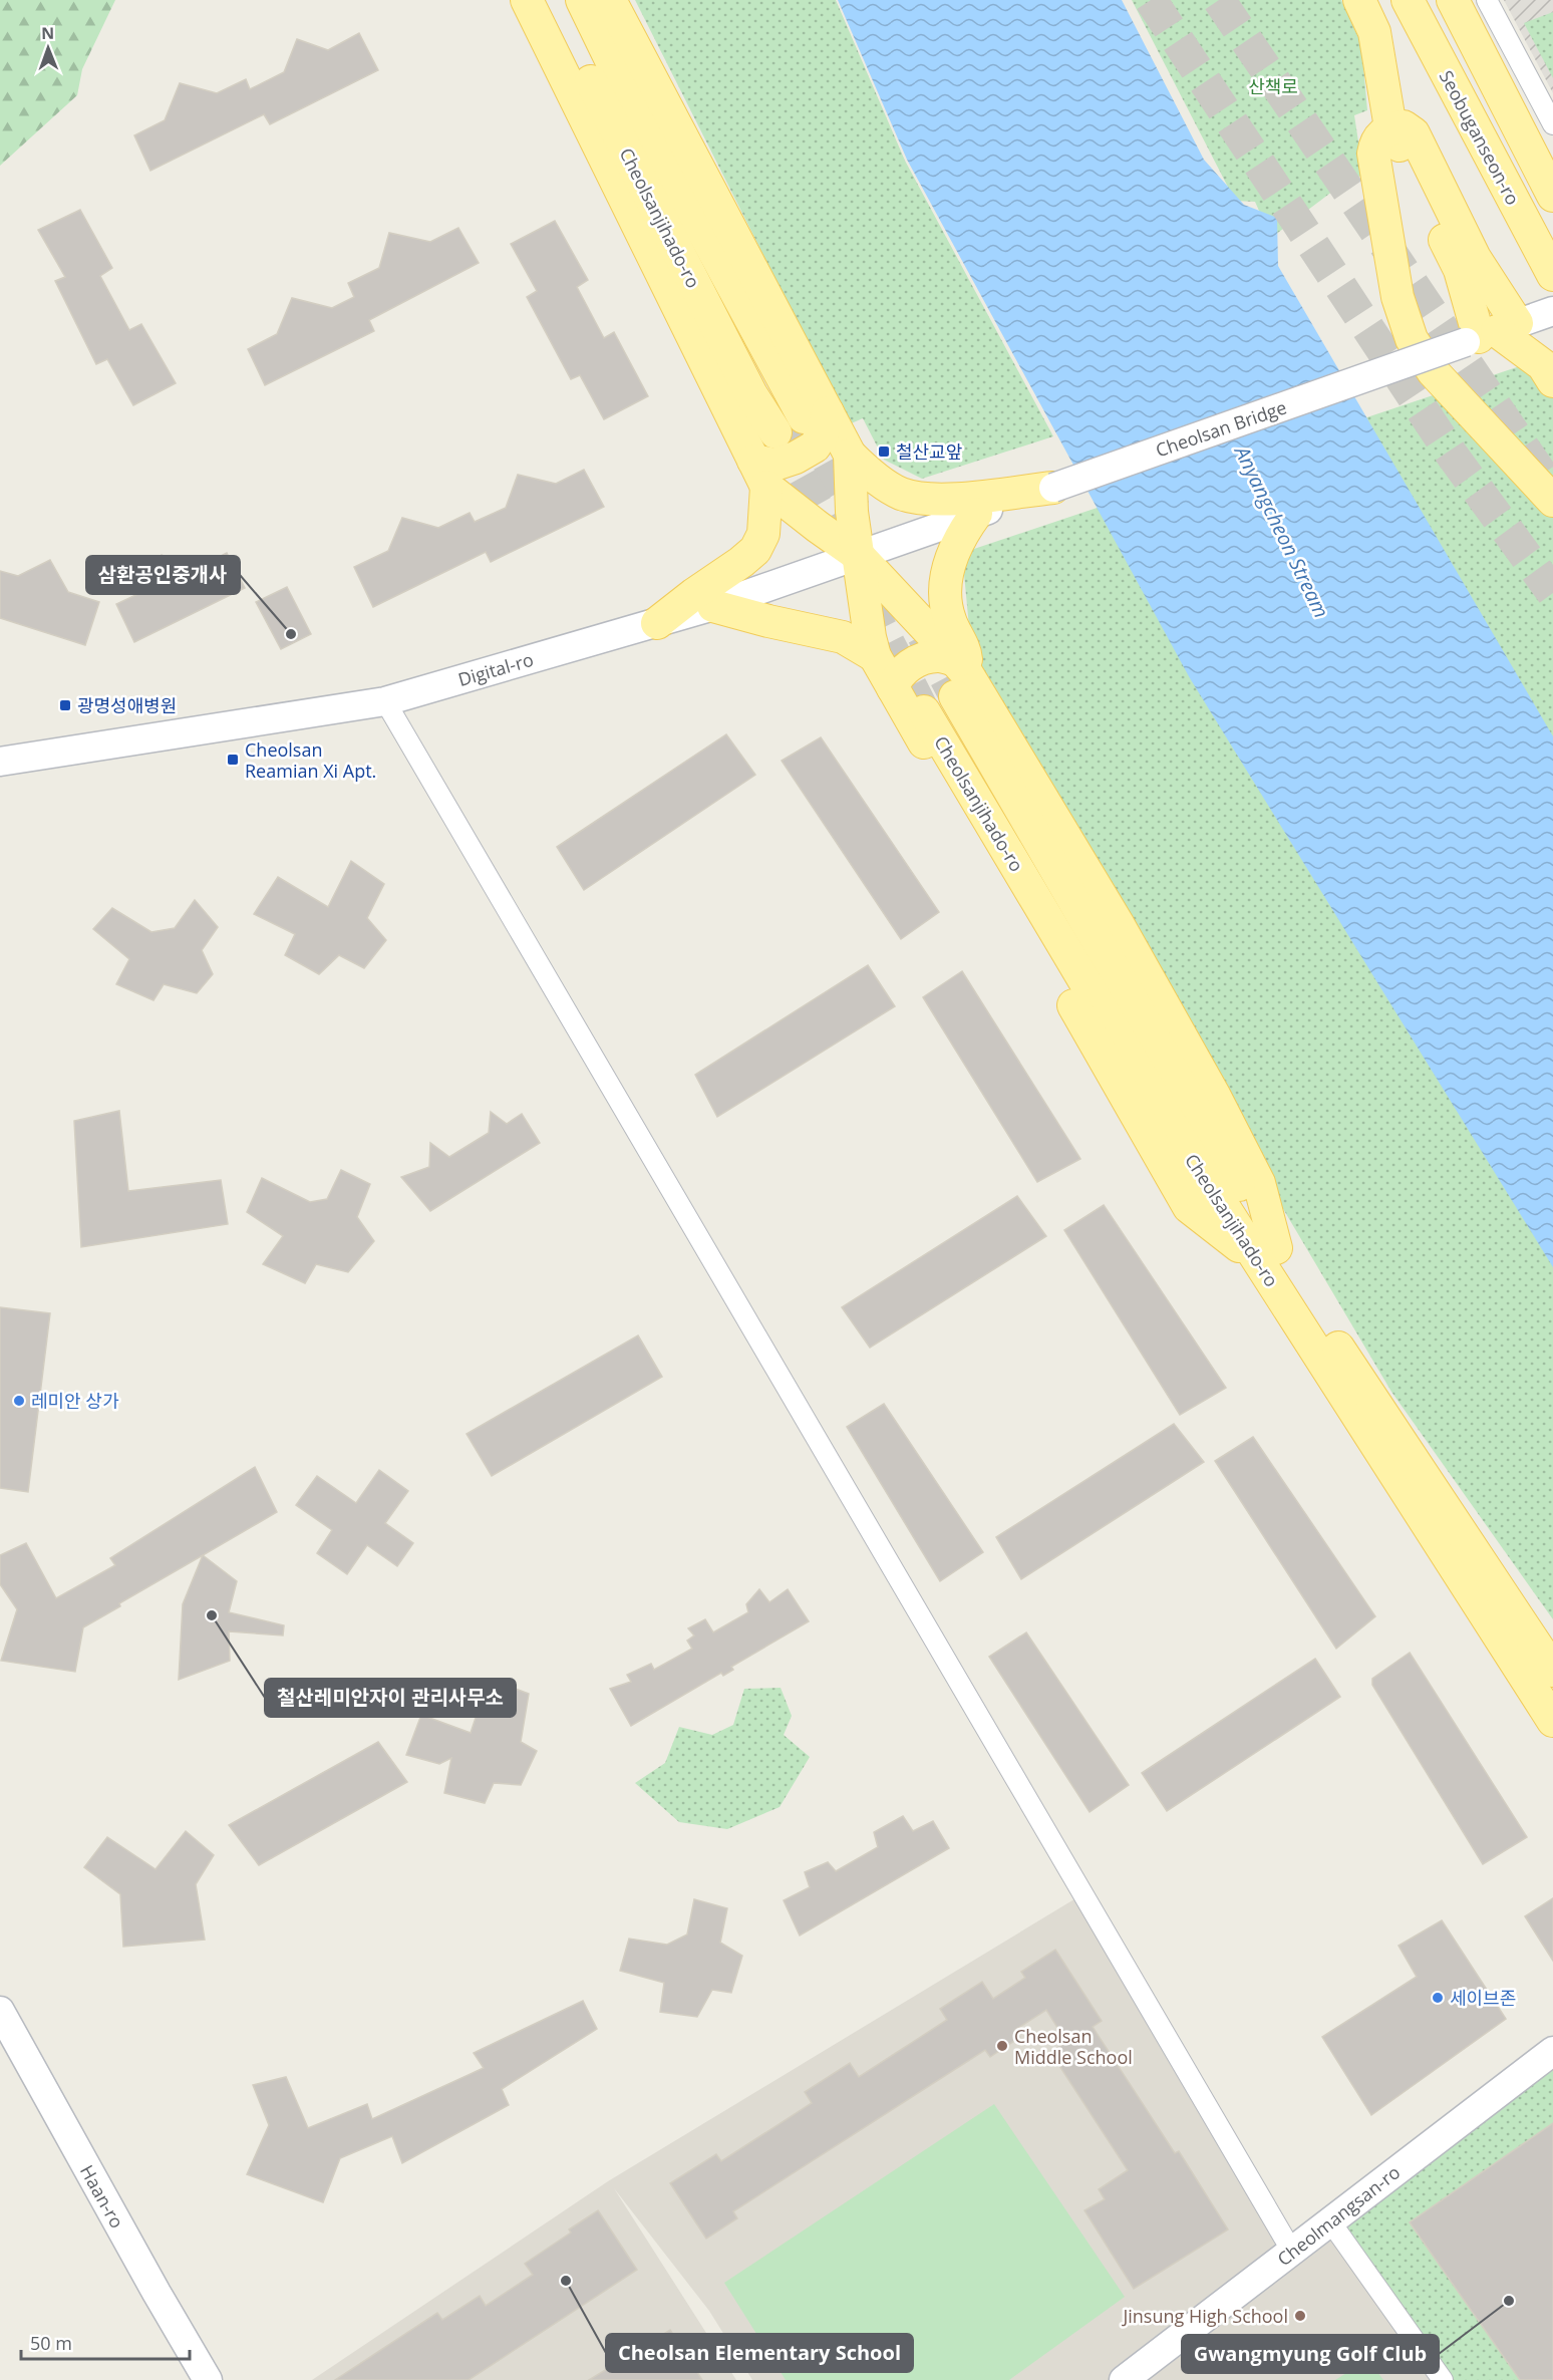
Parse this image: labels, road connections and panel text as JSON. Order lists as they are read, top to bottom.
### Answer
{
  "streets": {
    "main road": [
      "Seobuganseon-ro",
      "Cheolsanjihado-ro",
      "Cheolsan Bridge",
      "Digital-ro",
      "Haan-ro",
      "Cheolmangsan-ro"
    ]
  },
  "water": ["Anyangcheon Stream"],
  "parks": ["산책로"],
  "places": {
    "transit": ["철산교앞", "광명성애병원", "Cheolsan Reamian Xi Apt."],
    "other": [
      "삼환공인중개사",
      "레미안 상가",
      "철산레미안자이 관리사무소",
      "세이브존",
      "Cheolsan Middle School",
      "Cheolsan Elementary School",
      "Gwangmyung Golf Club",
      "Jinsung High School"
    ]
  },
  "scale_bar": "50 m",
  "north": "top"
}
